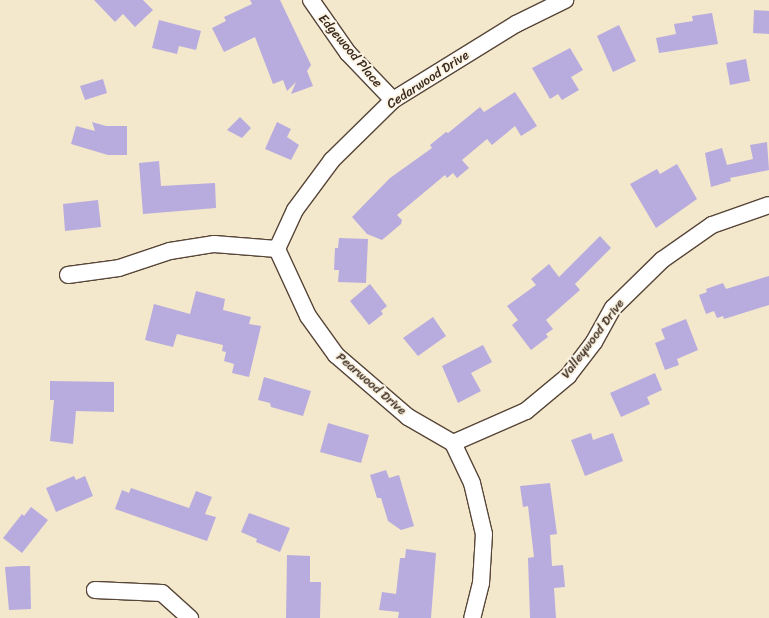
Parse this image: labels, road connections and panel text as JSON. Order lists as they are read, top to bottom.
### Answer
{
  "streets": {
    "street": [
      "Edgewood Place",
      "Cedarwood Drive",
      "Valleywood Drive",
      "Pearwood Drive"
    ]
  },
  "crossings": [
    ["Edgewood Place", "Cedarwood Drive"],
    ["Cedarwood Drive", "Pearwood Drive"],
    ["Valleywood Drive", "Pearwood Drive"]
  ]
}
